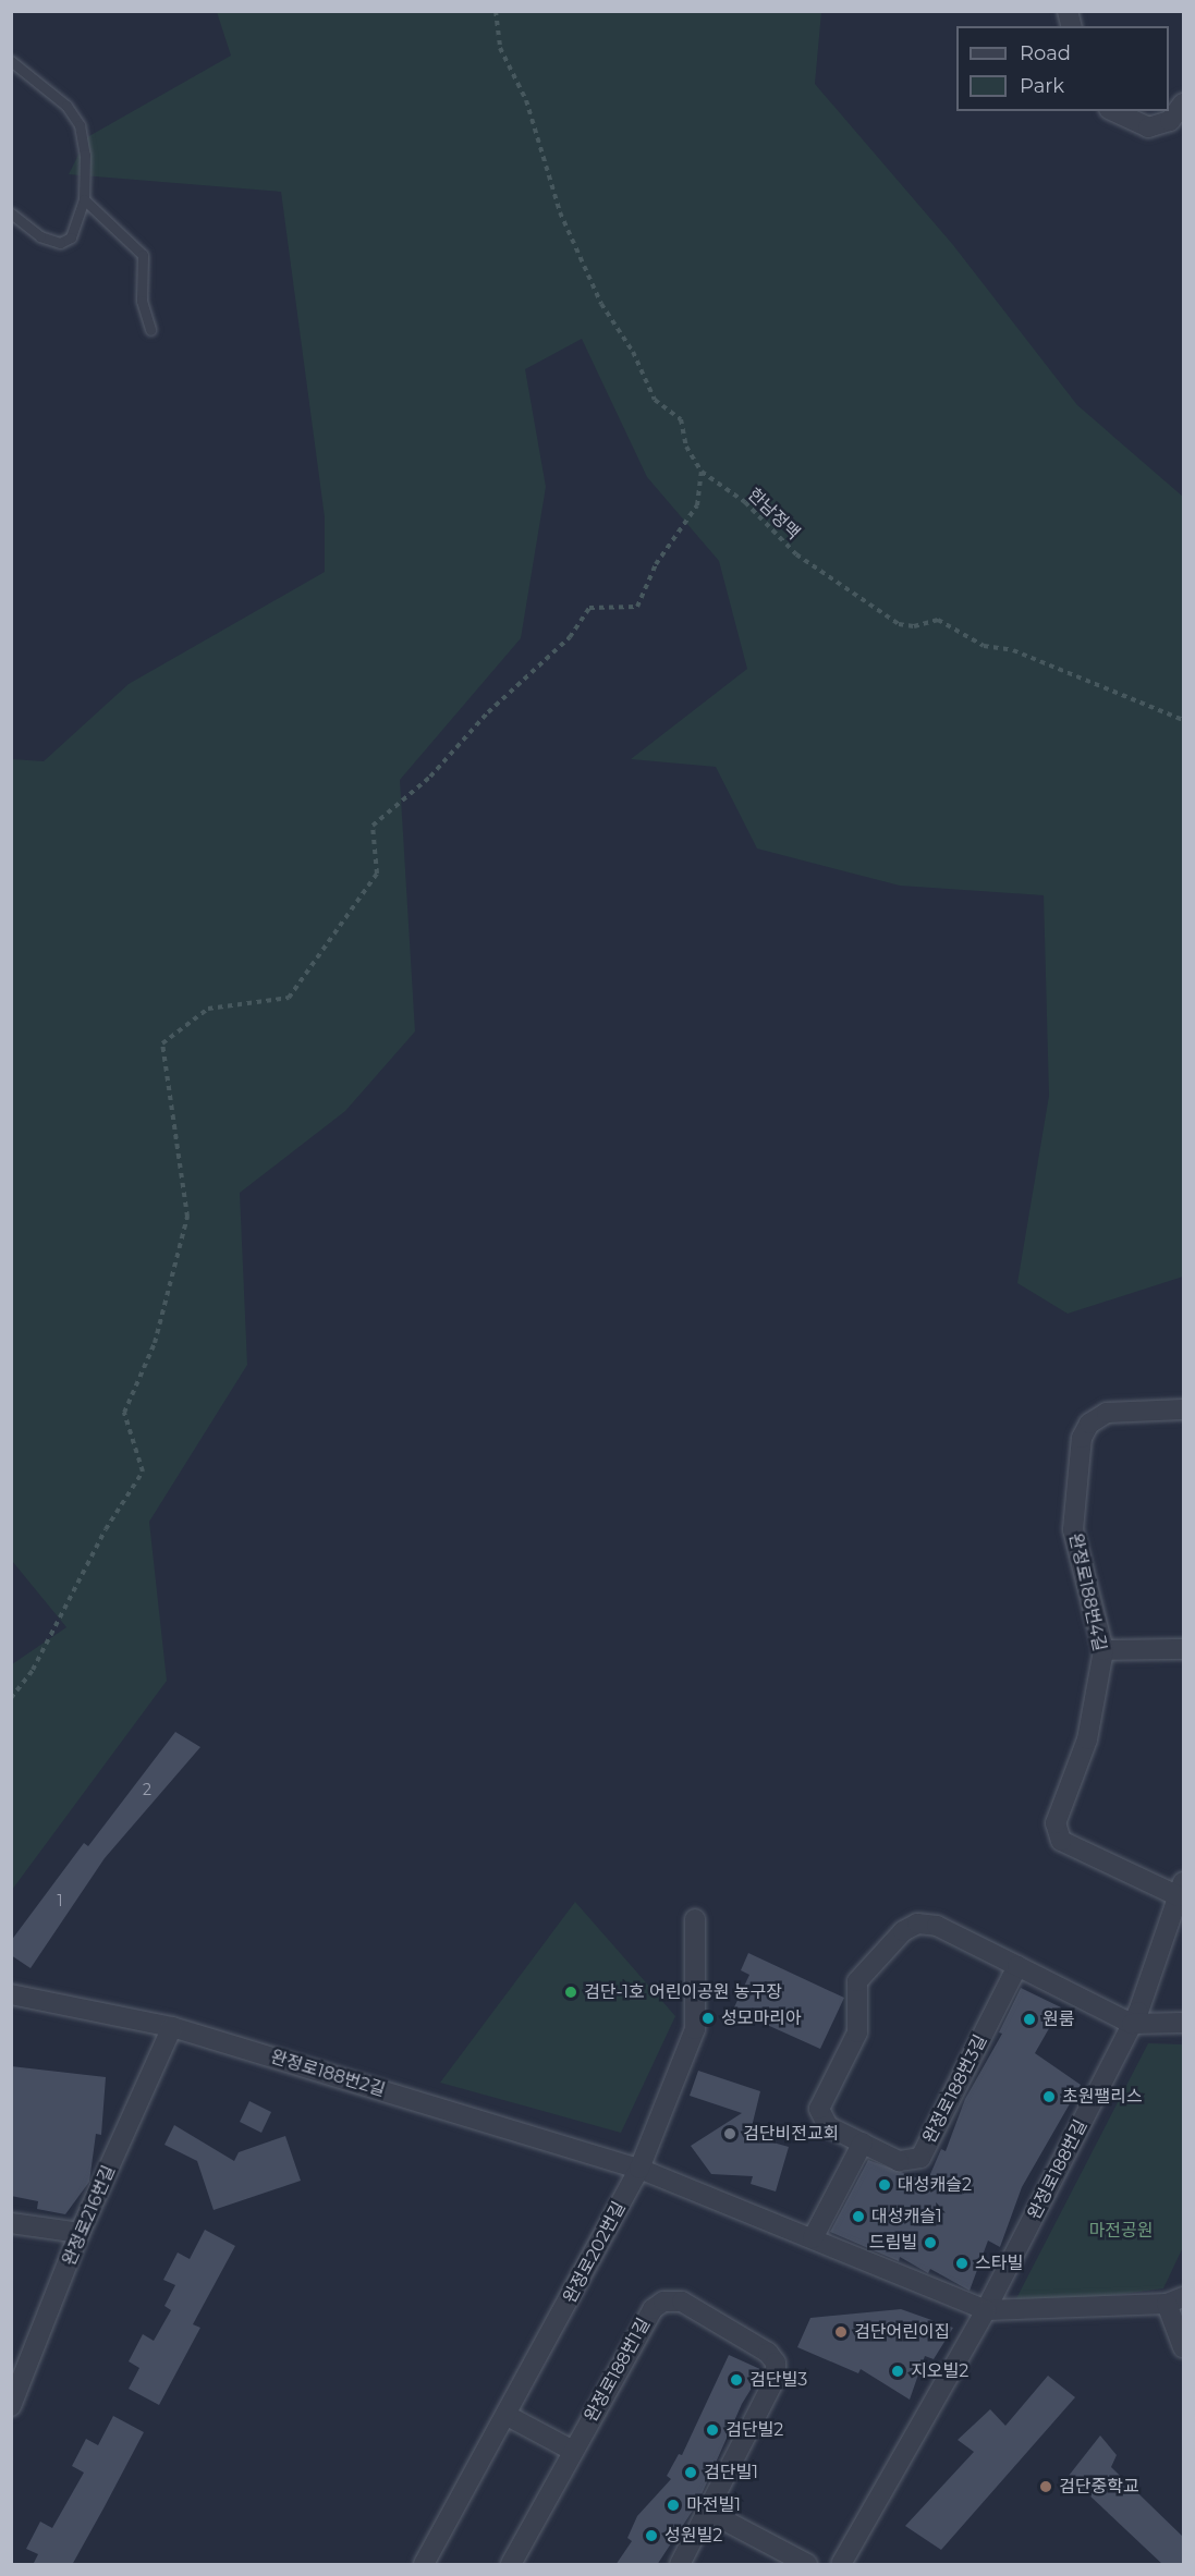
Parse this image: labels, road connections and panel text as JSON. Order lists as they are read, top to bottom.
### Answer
{
  "streets": {
    "street": [
      "완정로188번4길",
      "완정로188번2길",
      "완정로188번3길",
      "완정로188번길",
      "완정로216번길",
      "완정로202번길",
      "완정로188번1길"
    ],
    "path": ["한남정맥"]
  },
  "crossings": [
    ["완정로188번4길", "완정로188번길"],
    ["완정로188번2길", "완정로216번길"],
    ["완정로188번2길", "완정로202번길"],
    ["완정로188번3길", "완정로188번길"]
  ],
  "parks": ["마전공원"],
  "places": [
    "검단-1호 어린이공원 농구장",
    "성모마리아",
    "원룸",
    "초원팰리스",
    "검단비전교회",
    "대성캐슬2",
    "대성캐슬1",
    "드림빌",
    "스타빌",
    "검단어린이집",
    "지오빌2",
    "검단빌3",
    "검단빌2",
    "검단빌1",
    "검단중학교",
    "마전빌1",
    "성원빌2"
  ],
  "house_numbers": ["2", "1"],
  "legend": ["Road", "Park"]
}
